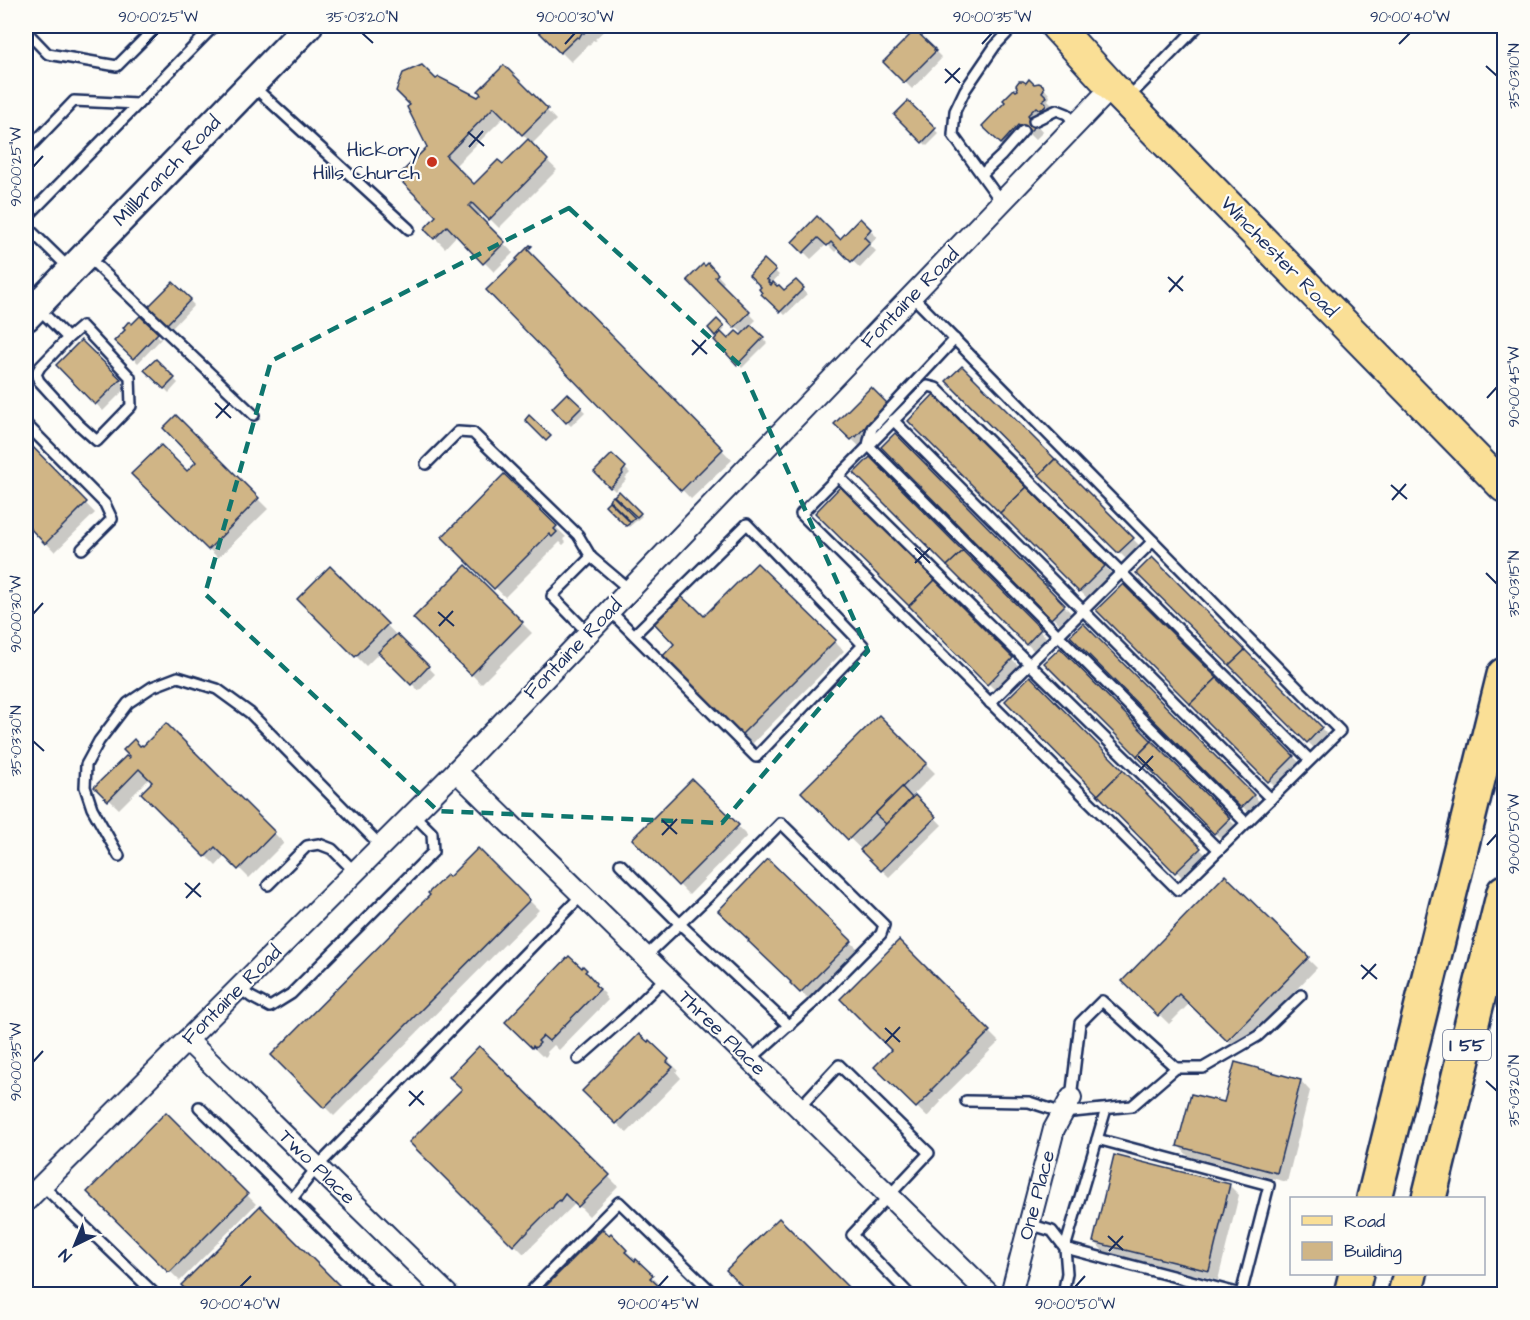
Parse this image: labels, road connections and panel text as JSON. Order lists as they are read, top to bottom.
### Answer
{
  "streets": {
    "highway": ["I 55"],
    "main road": ["Millbranch Road", "Winchester Road"],
    "street": [
      "Fontaine Road",
      "Three Place",
      "Two Place",
      "One Place"
    ]
  },
  "crossings": [
    ["Winchester Road", "Fontaine Road"],
    ["Fontaine Road", "Three Place"],
    ["Fontaine Road", "Two Place"]
  ],
  "places": ["Hickory Hills Church"],
  "legend": ["Road", "Building"],
  "north": "bottom left",
  "coordinates": [
    "90°00'25\"W",
    "35°03'20\"N",
    "90°00'30\"W",
    "90°00'35\"W",
    "90°00'40\"W",
    "35°03'10\"N",
    "90°00'45\"W",
    "35°03'15\"N",
    "35°03'30\"N",
    "90°00'50\"W"
  ]
}
